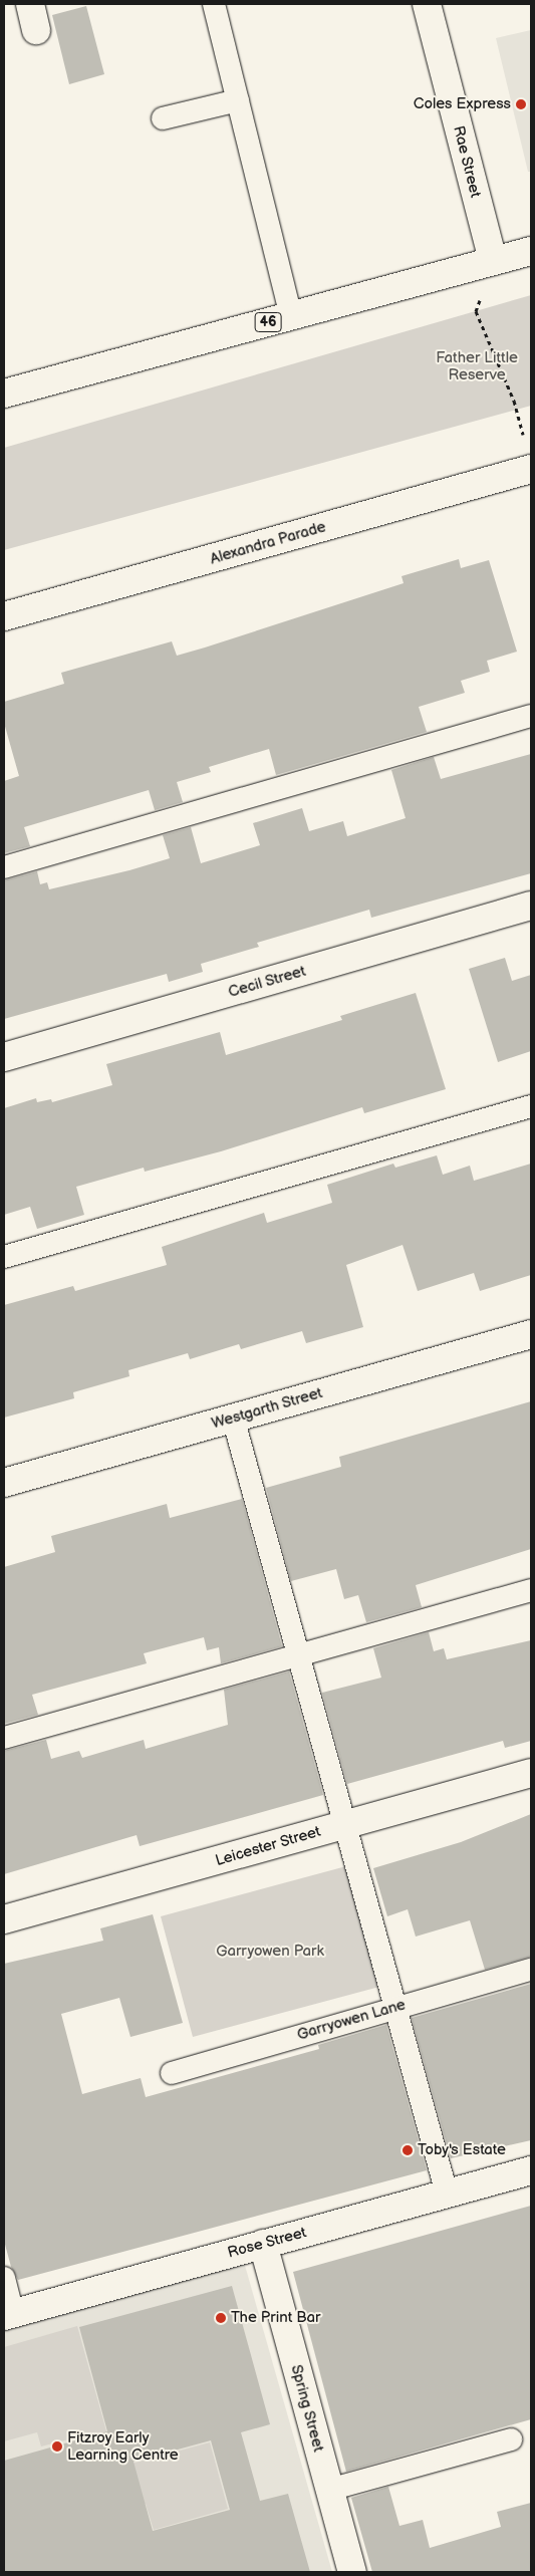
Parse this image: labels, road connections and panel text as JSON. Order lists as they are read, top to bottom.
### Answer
{
  "streets": {
    "main road": [
      "Rae Street",
      "46",
      "Alexandra Parade",
      "Cecil Street",
      "Westgarth Street",
      "Leicester Street",
      "Rose Street",
      "Spring Street"
    ],
    "lane": ["Garryowen Lane"]
  },
  "crossings": [
    ["Rae Street", "46"],
    ["Rose Street", "Spring Street"]
  ],
  "parks": ["Father Little Reserve", "Garryowen Park"],
  "places": [
    "Coles Express",
    "Toby's Estate",
    "The Print Bar",
    "Fitzroy Early Learning Centre"
  ]
}
